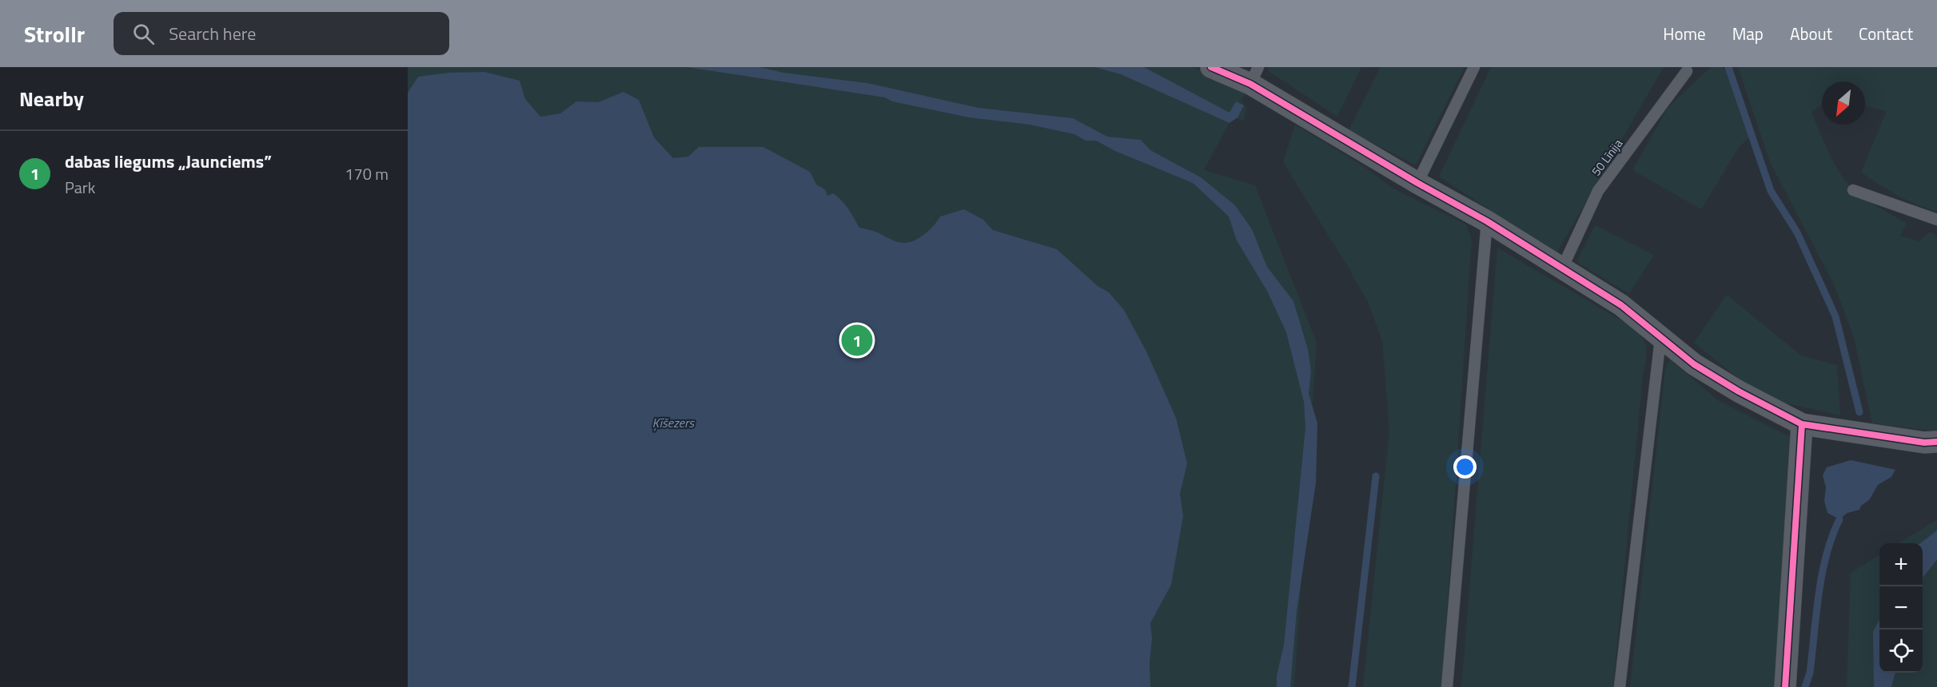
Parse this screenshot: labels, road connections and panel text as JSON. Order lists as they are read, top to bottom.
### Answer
{
  "streets": {
    "lane": ["50 Līnija"]
  },
  "water": ["Ķīšezers"],
  "north": "bottom left",
  "page": {
    "header": "Strollr",
    "search": "Search here",
    "nav": [
      "Home",
      "Map",
      "About",
      "Contact"
    ],
    "heading": "Nearby",
    "list": [
      {
        "mark": "1",
        "name": "dabas liegums „Jaunciems”",
        "note": "Park",
        "value": "170 m"
      }
    ],
    "pins": "1",
    "map_buttons": ["+", "−"]
  }
}
